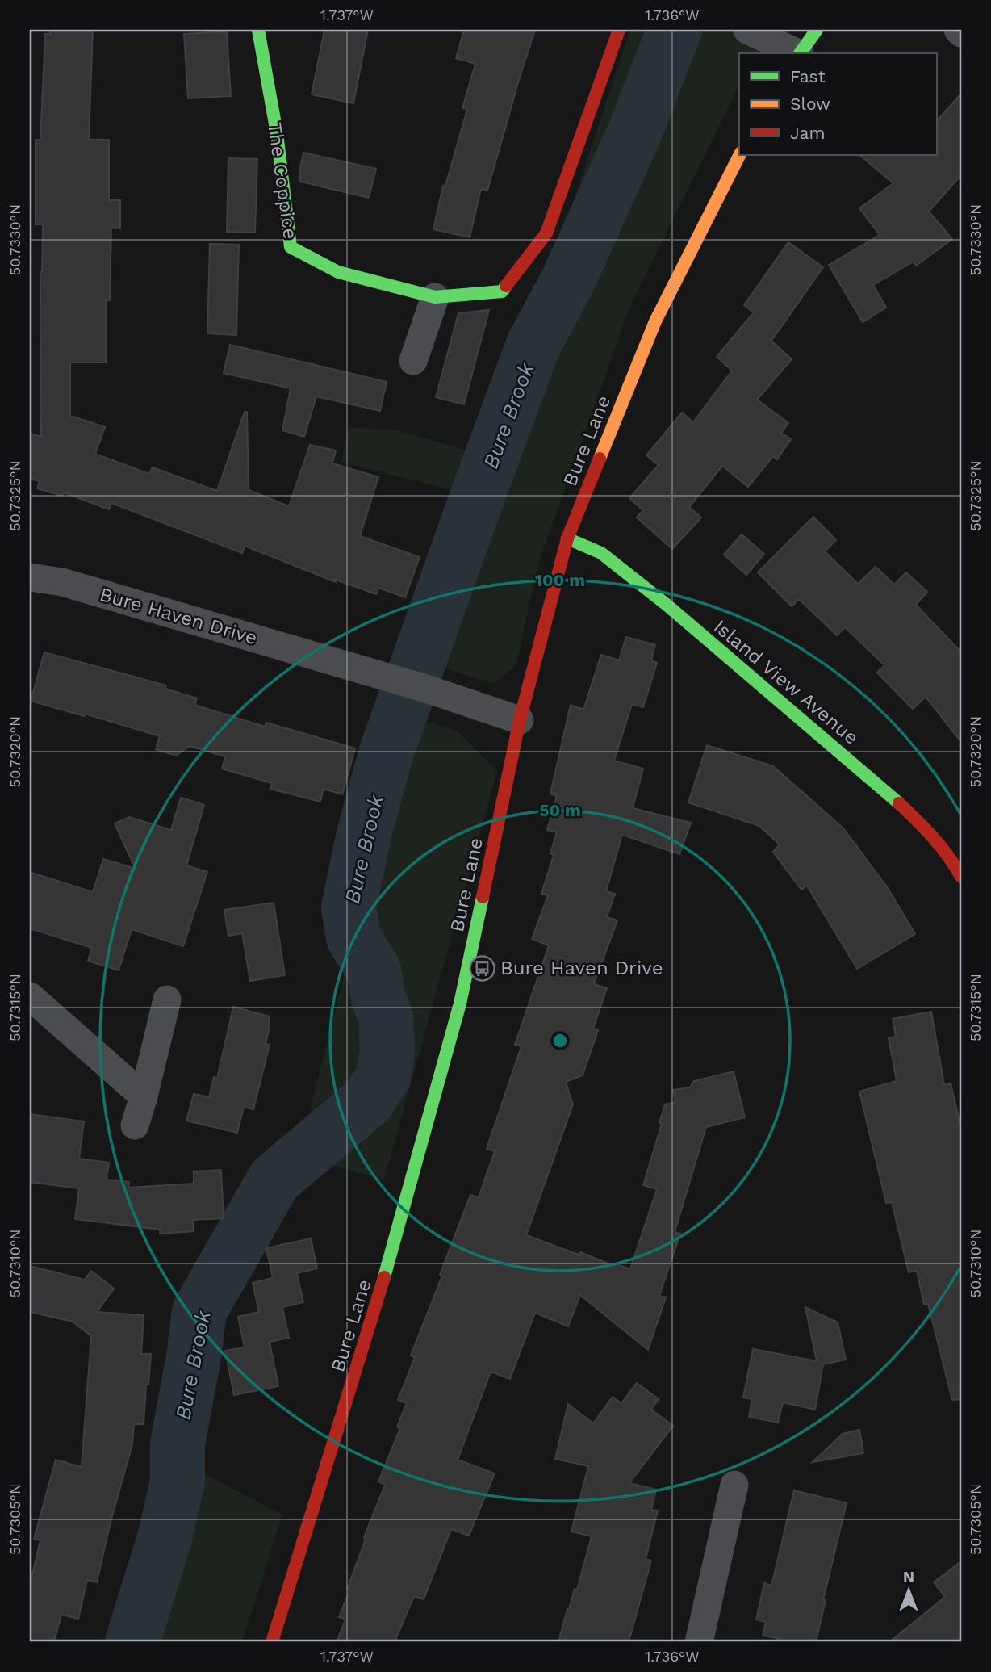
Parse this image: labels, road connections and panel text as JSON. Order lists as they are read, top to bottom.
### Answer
{
  "streets": {
    "street": [
      "The Coppice",
      "Bure Lane",
      "Bure Haven Drive",
      "Island View Avenue"
    ]
  },
  "crossings": [
    ["Bure Lane", "Bure Haven Drive"],
    ["Bure Lane", "Island View Avenue"]
  ],
  "water": ["Bure Brook"],
  "places": {
    "bus stop": ["Bure Haven Drive"]
  },
  "legend": ["Fast", "Slow", "Jam"],
  "north": "top",
  "coordinates": [
    "1.737°W",
    "1.736°W",
    "50.7330°N",
    "50.7325°N",
    "50.7320°N",
    "50.7315°N",
    "50.7310°N",
    "50.7305°N"
  ],
  "rings": ["100 m", "50 m"]
}
